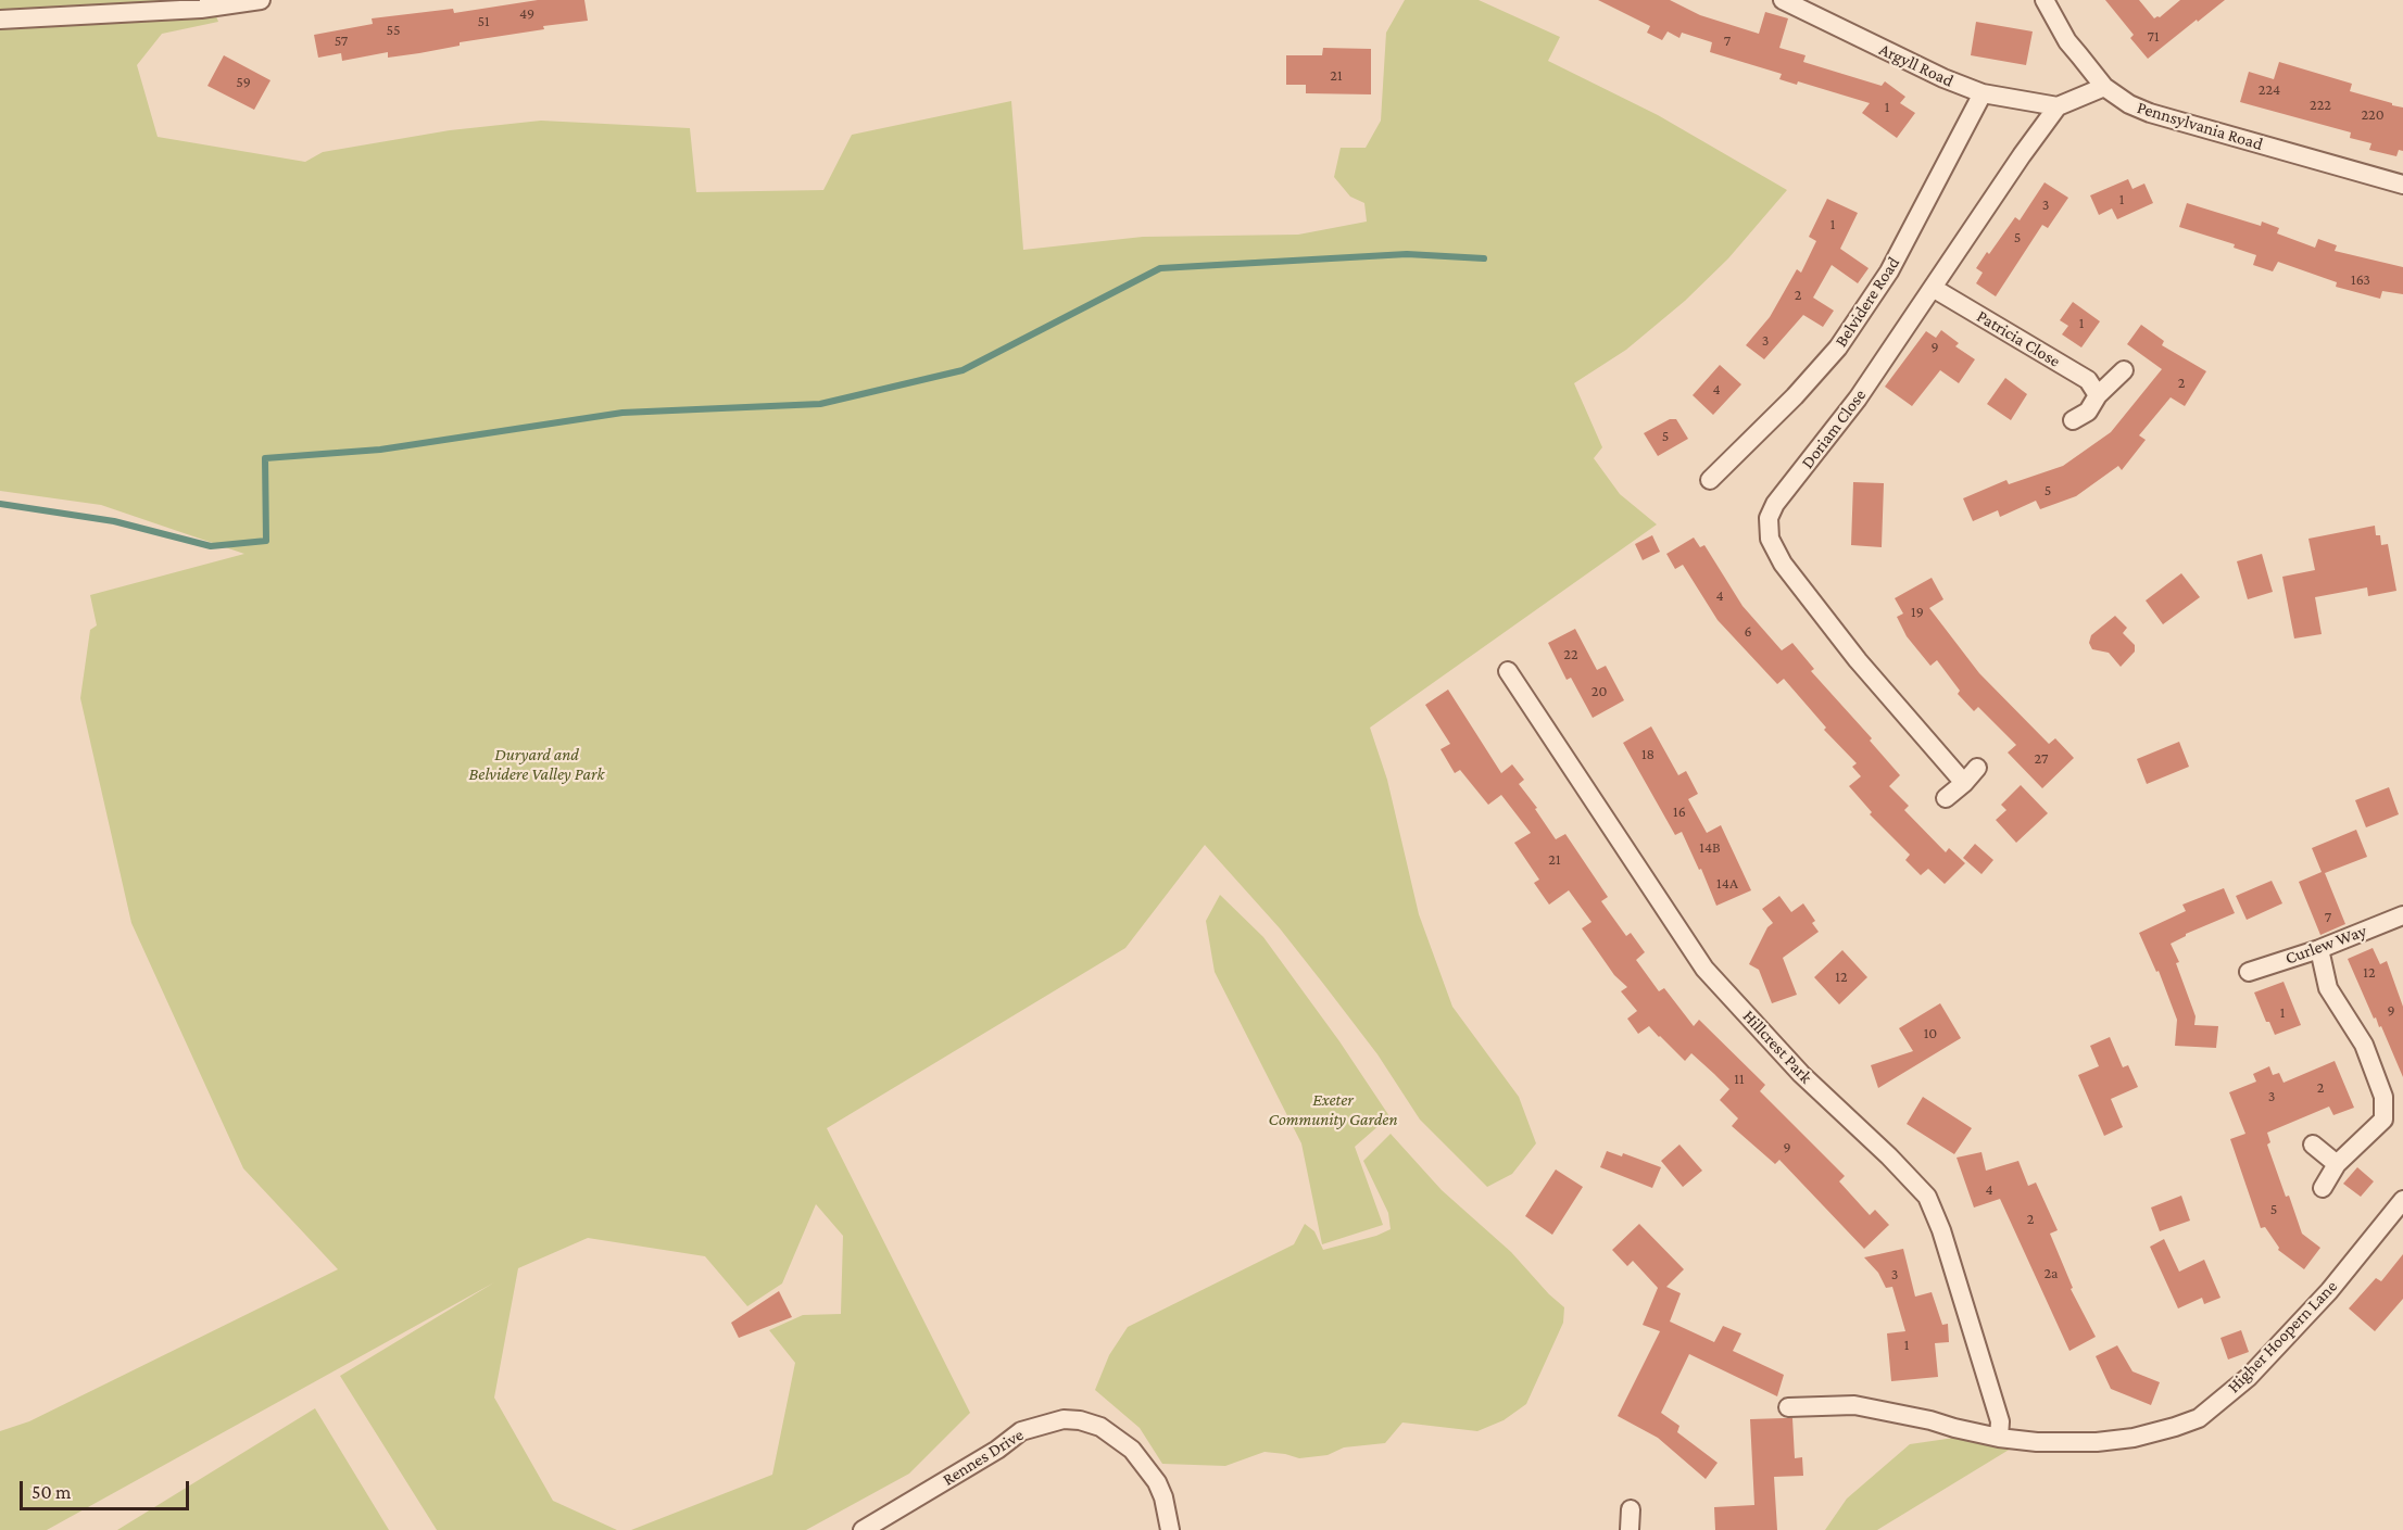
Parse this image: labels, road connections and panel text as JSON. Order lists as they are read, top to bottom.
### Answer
{
  "streets": {
    "street": [
      "Argyll Road",
      "Pennsylvania Road",
      "Belvidere Road",
      "Patricia Close",
      "Doriam Close",
      "Curlew Way",
      "Hillcrest Park",
      "Higher Hoopern Lane",
      "Rennes Drive"
    ]
  },
  "crossings": [
    ["Argyll Road", "Belvidere Road"],
    ["Argyll Road", "Doriam Close"],
    ["Patricia Close", "Doriam Close"],
    ["Hillcrest Park", "Higher Hoopern Lane"]
  ],
  "parks": ["Duryard and Belvidere Valley Park", "Exeter Community Garden"],
  "house_numbers": [
    "49",
    "51",
    "55",
    "71",
    "57",
    "7",
    "21",
    "59",
    "224",
    "222",
    "1",
    "220",
    "1",
    "3",
    "1",
    "5",
    "163",
    "2",
    "1",
    "3",
    "9",
    "2",
    "4",
    "5",
    "5",
    "4",
    "19",
    "6",
    "22",
    "20",
    "18",
    "27",
    "16",
    "14B",
    "21",
    "14A",
    "7",
    "12",
    "12",
    "9",
    "1",
    "10",
    "11",
    "2",
    "3",
    "9",
    "4",
    "5",
    "2",
    "2a",
    "3",
    "1"
  ],
  "scale_bar": "50 m"
}
